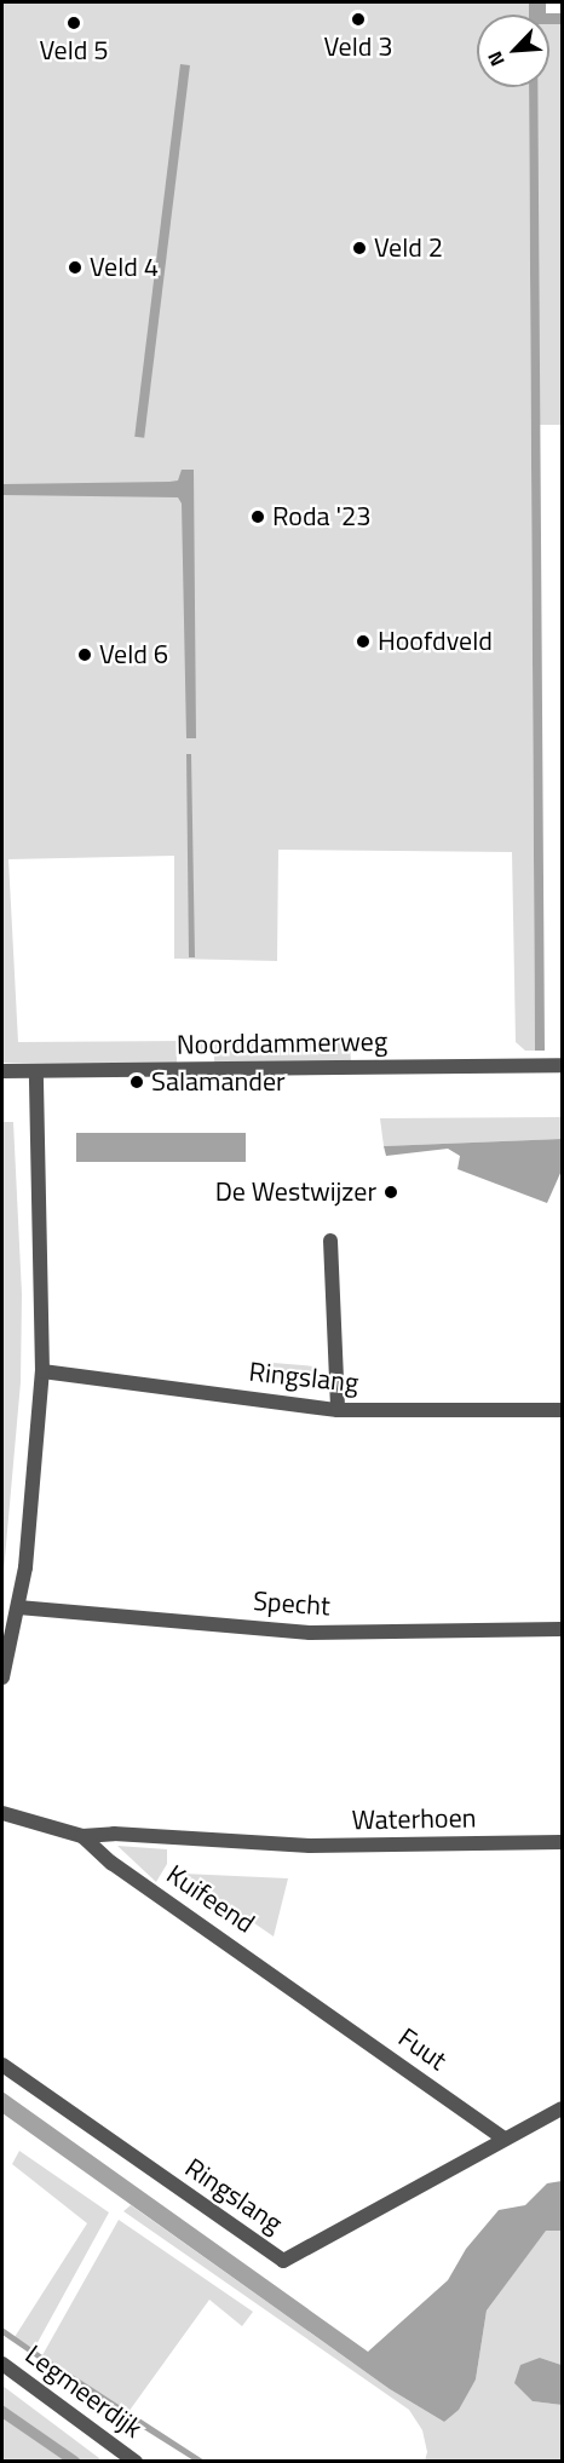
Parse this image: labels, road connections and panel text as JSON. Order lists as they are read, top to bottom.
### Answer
{
  "streets": {
    "street": [
      "Noorddammerweg",
      "Ringslang",
      "Specht",
      "Waterhoen",
      "Kuifeend",
      "Fuut",
      "Legmeerdijk"
    ]
  },
  "crossings": [
    ["Ringslang", "Fuut"],
    ["Waterhoen", "Kuifeend"],
    ["Kuifeend", "Fuut"]
  ],
  "places": [
    "Veld 3",
    "Veld 5",
    "Veld 2",
    "Veld 4",
    "Roda '23",
    "Hoofdveld",
    "Veld 6",
    "Salamander",
    "De Westwijzer"
  ],
  "north": "bottom left"
}
